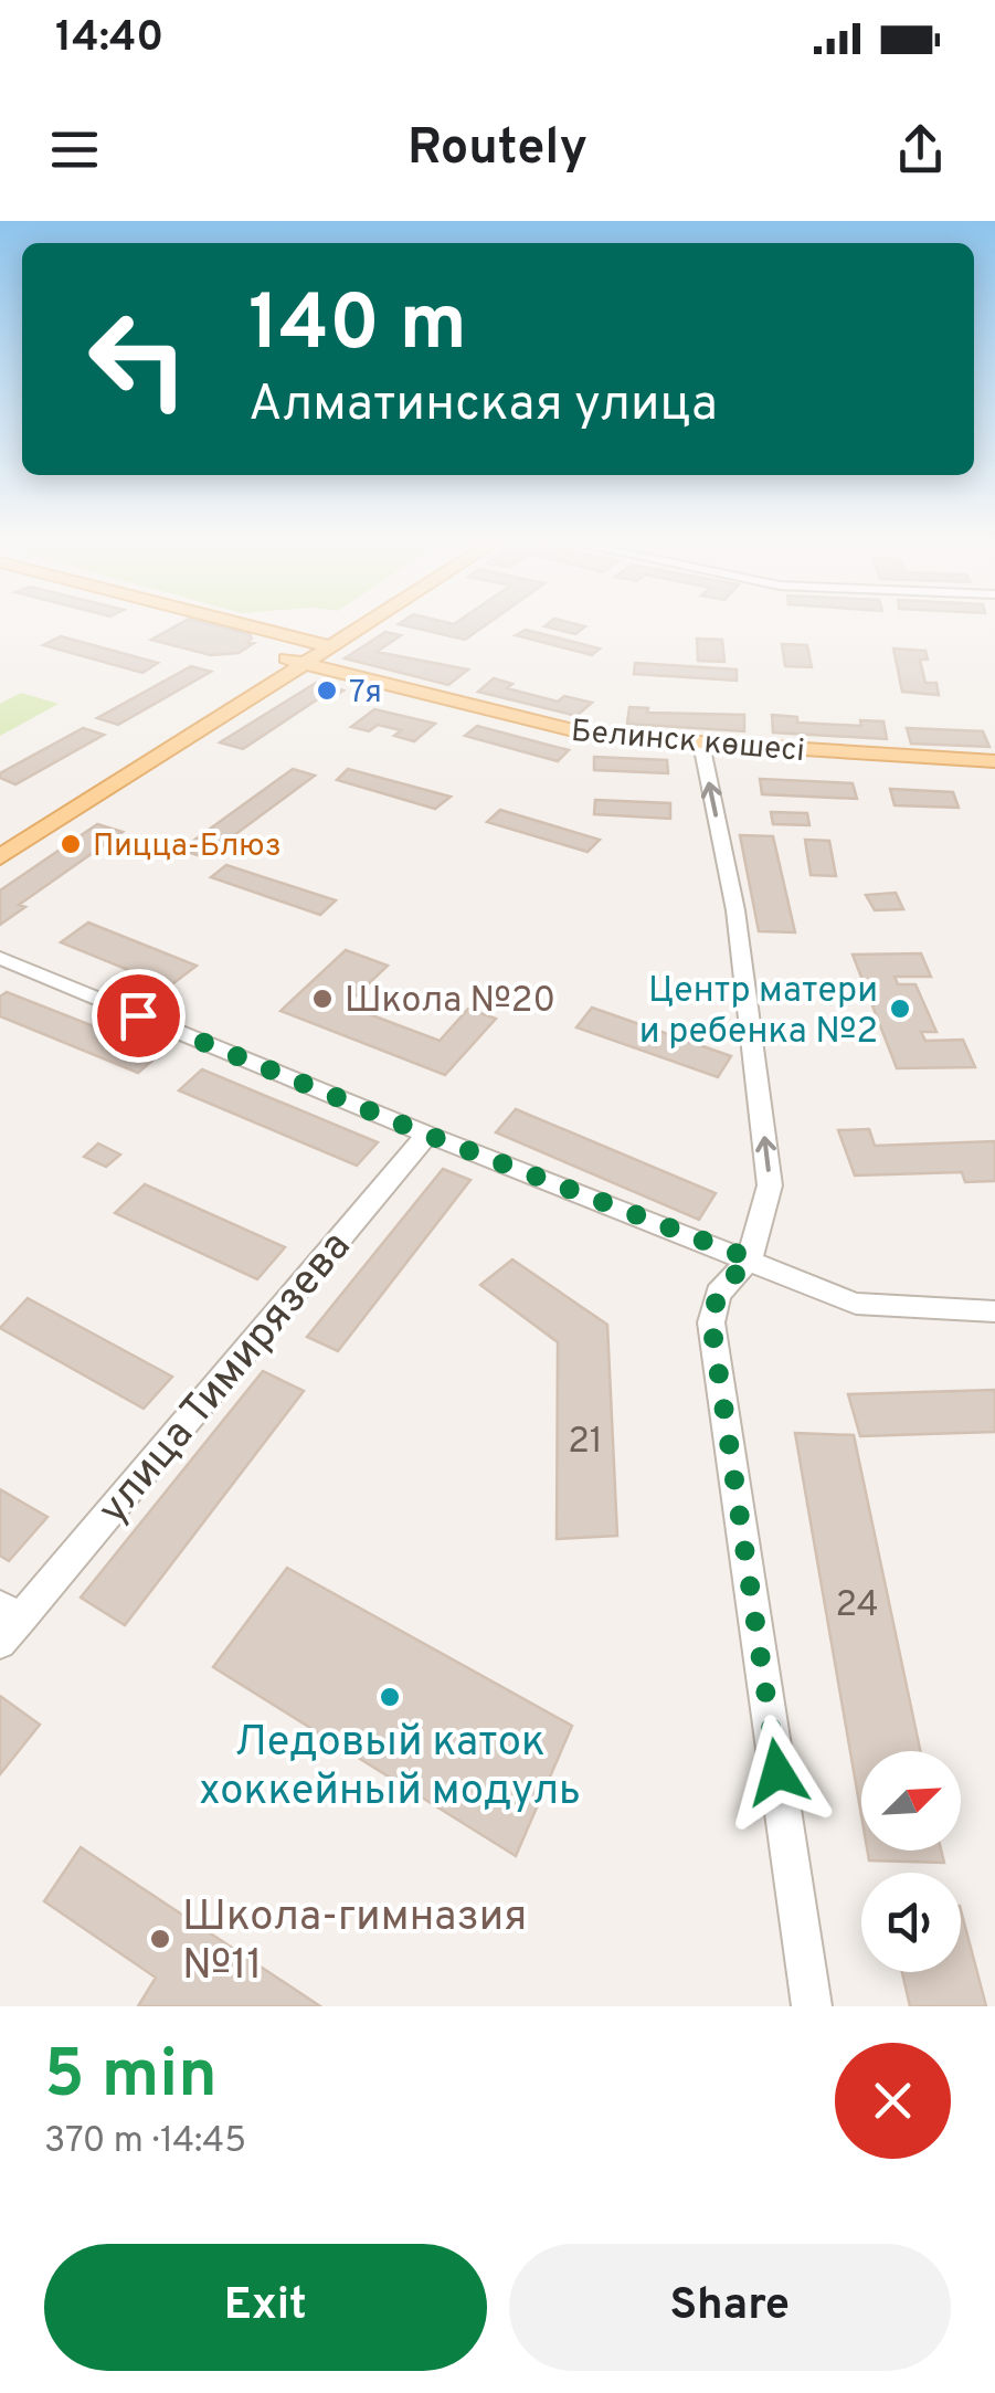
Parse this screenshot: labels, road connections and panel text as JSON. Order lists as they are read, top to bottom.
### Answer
{
  "streets": {
    "main road": ["Белинск көшесі"],
    "street": ["улица Тимирязева"]
  },
  "places": [
    "7я",
    "Пицца-Блюз",
    "Школа №20",
    "Центр матери и ребенка №2",
    "Ледовый каток хоккейный модуль",
    "Школа-гимназия №11"
  ],
  "house_numbers": ["21", "24"],
  "north": "top right",
  "page": {
    "status": "14:40",
    "header": "Routely",
    "turn": ["140 m", "Алматинская улица"],
    "heading": ["5 min", "370 m · 14:45"],
    "buttons": ["Exit", "Share"]
  }
}
